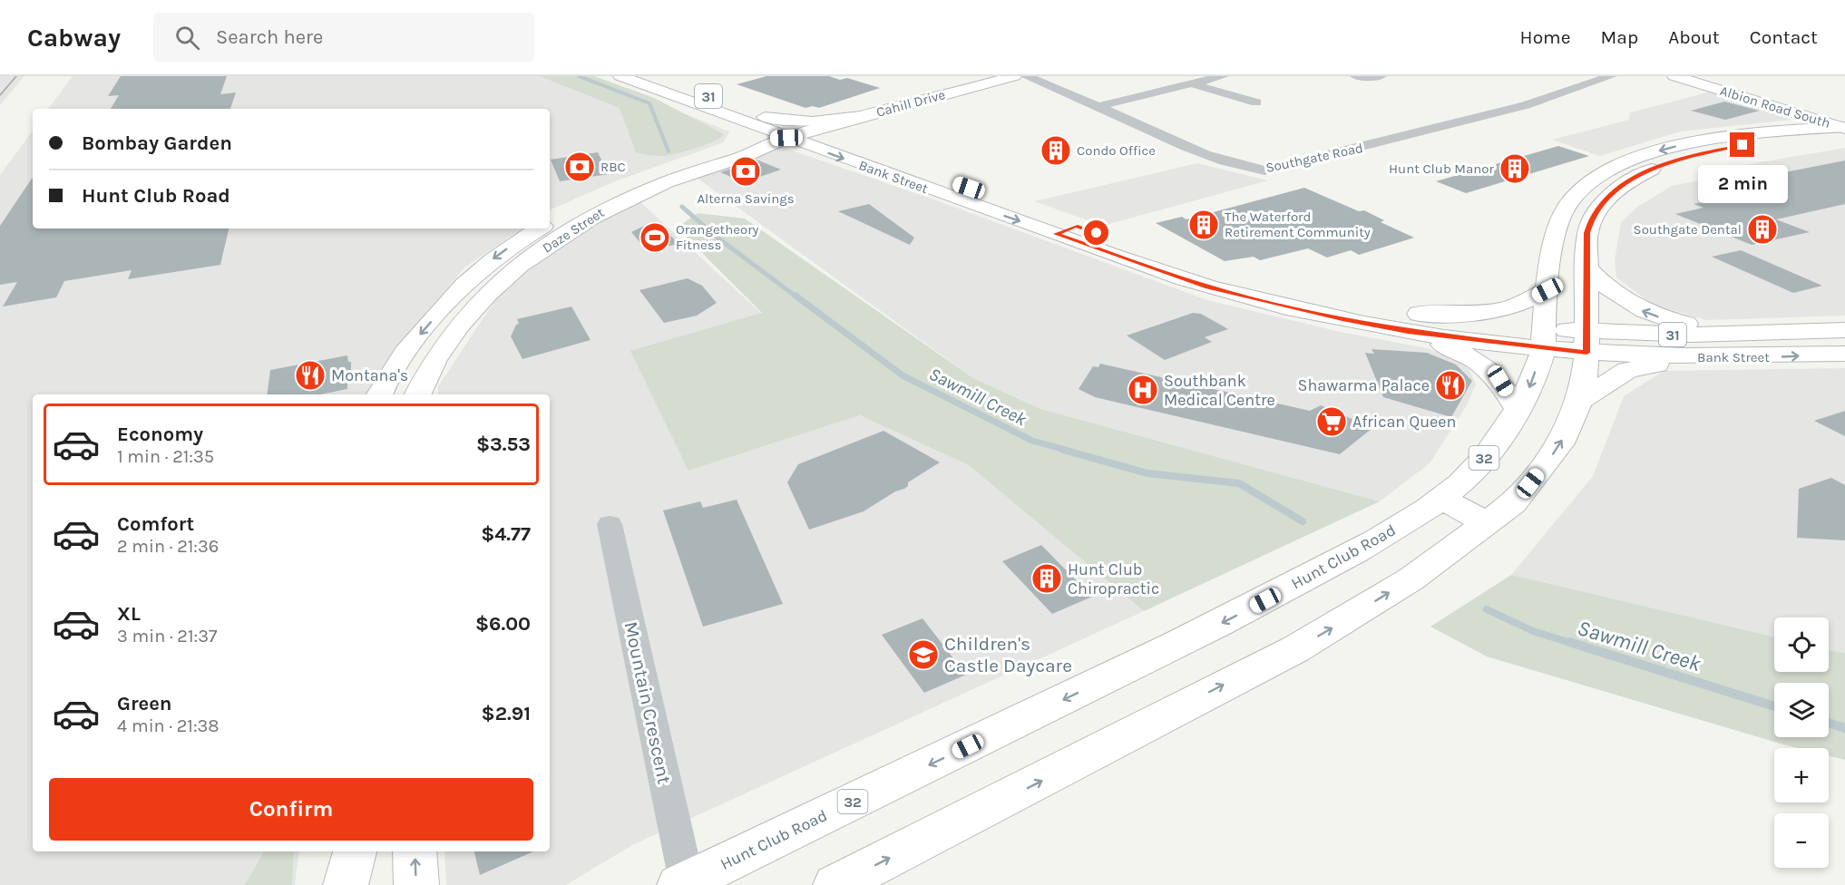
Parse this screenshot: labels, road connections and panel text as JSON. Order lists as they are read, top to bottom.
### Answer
{
  "streets": {
    "main road": [
      "31",
      "Cahill Drive",
      "Albion Road South",
      "Bank Street",
      "Daze Street",
      "32",
      "Hunt Club Road"
    ],
    "street": ["Southgate Road", "Mountain Crescent"]
  },
  "crossings": [
    ["Cahill Drive", "Bank Street"],
    ["Cahill Drive", "Daze Street"],
    ["Bank Street", "Daze Street"],
    ["Bank Street", "Hunt Club Road"],
    ["Hunt Club Road", "Mountain Crescent"]
  ],
  "water": ["Sawmill Creek"],
  "places": {
    "building": [
      "Condo Office",
      "Hunt Club Manor",
      "The Waterford Retirement Community",
      "Southgate Dental",
      "Hunt Club Chiropractic"
    ],
    "bank": ["RBC", "Alterna Savings"],
    "sports": ["Orangetheory Fitness"],
    "restaurant": ["Montana's", "Shawarma Palace"],
    "hospital": ["Southbank Medical Centre"],
    "supermarket": ["African Queen"],
    "school or university": ["Children's Castle Daycare"]
  },
  "page": {
    "header": "Cabway",
    "search": "Search here",
    "nav": [
      "Home",
      "Map",
      "About",
      "Contact"
    ],
    "banner": ["Bombay Garden", "Hunt Club Road"],
    "bubble": "2 min",
    "list": [
      {
        "name": "Economy",
        "note": "1 min · 21:35",
        "value": "$3.53"
      },
      {
        "name": "Comfort",
        "note": "2 min · 21:36",
        "value": "$4.77"
      },
      {
        "name": "XL",
        "note": "3 min · 21:37",
        "value": "$6.00"
      },
      {
        "name": "Green",
        "note": "4 min · 21:38",
        "value": "$2.91"
      }
    ],
    "map_buttons": ["+", "−"],
    "buttons": "Confirm"
  }
}
